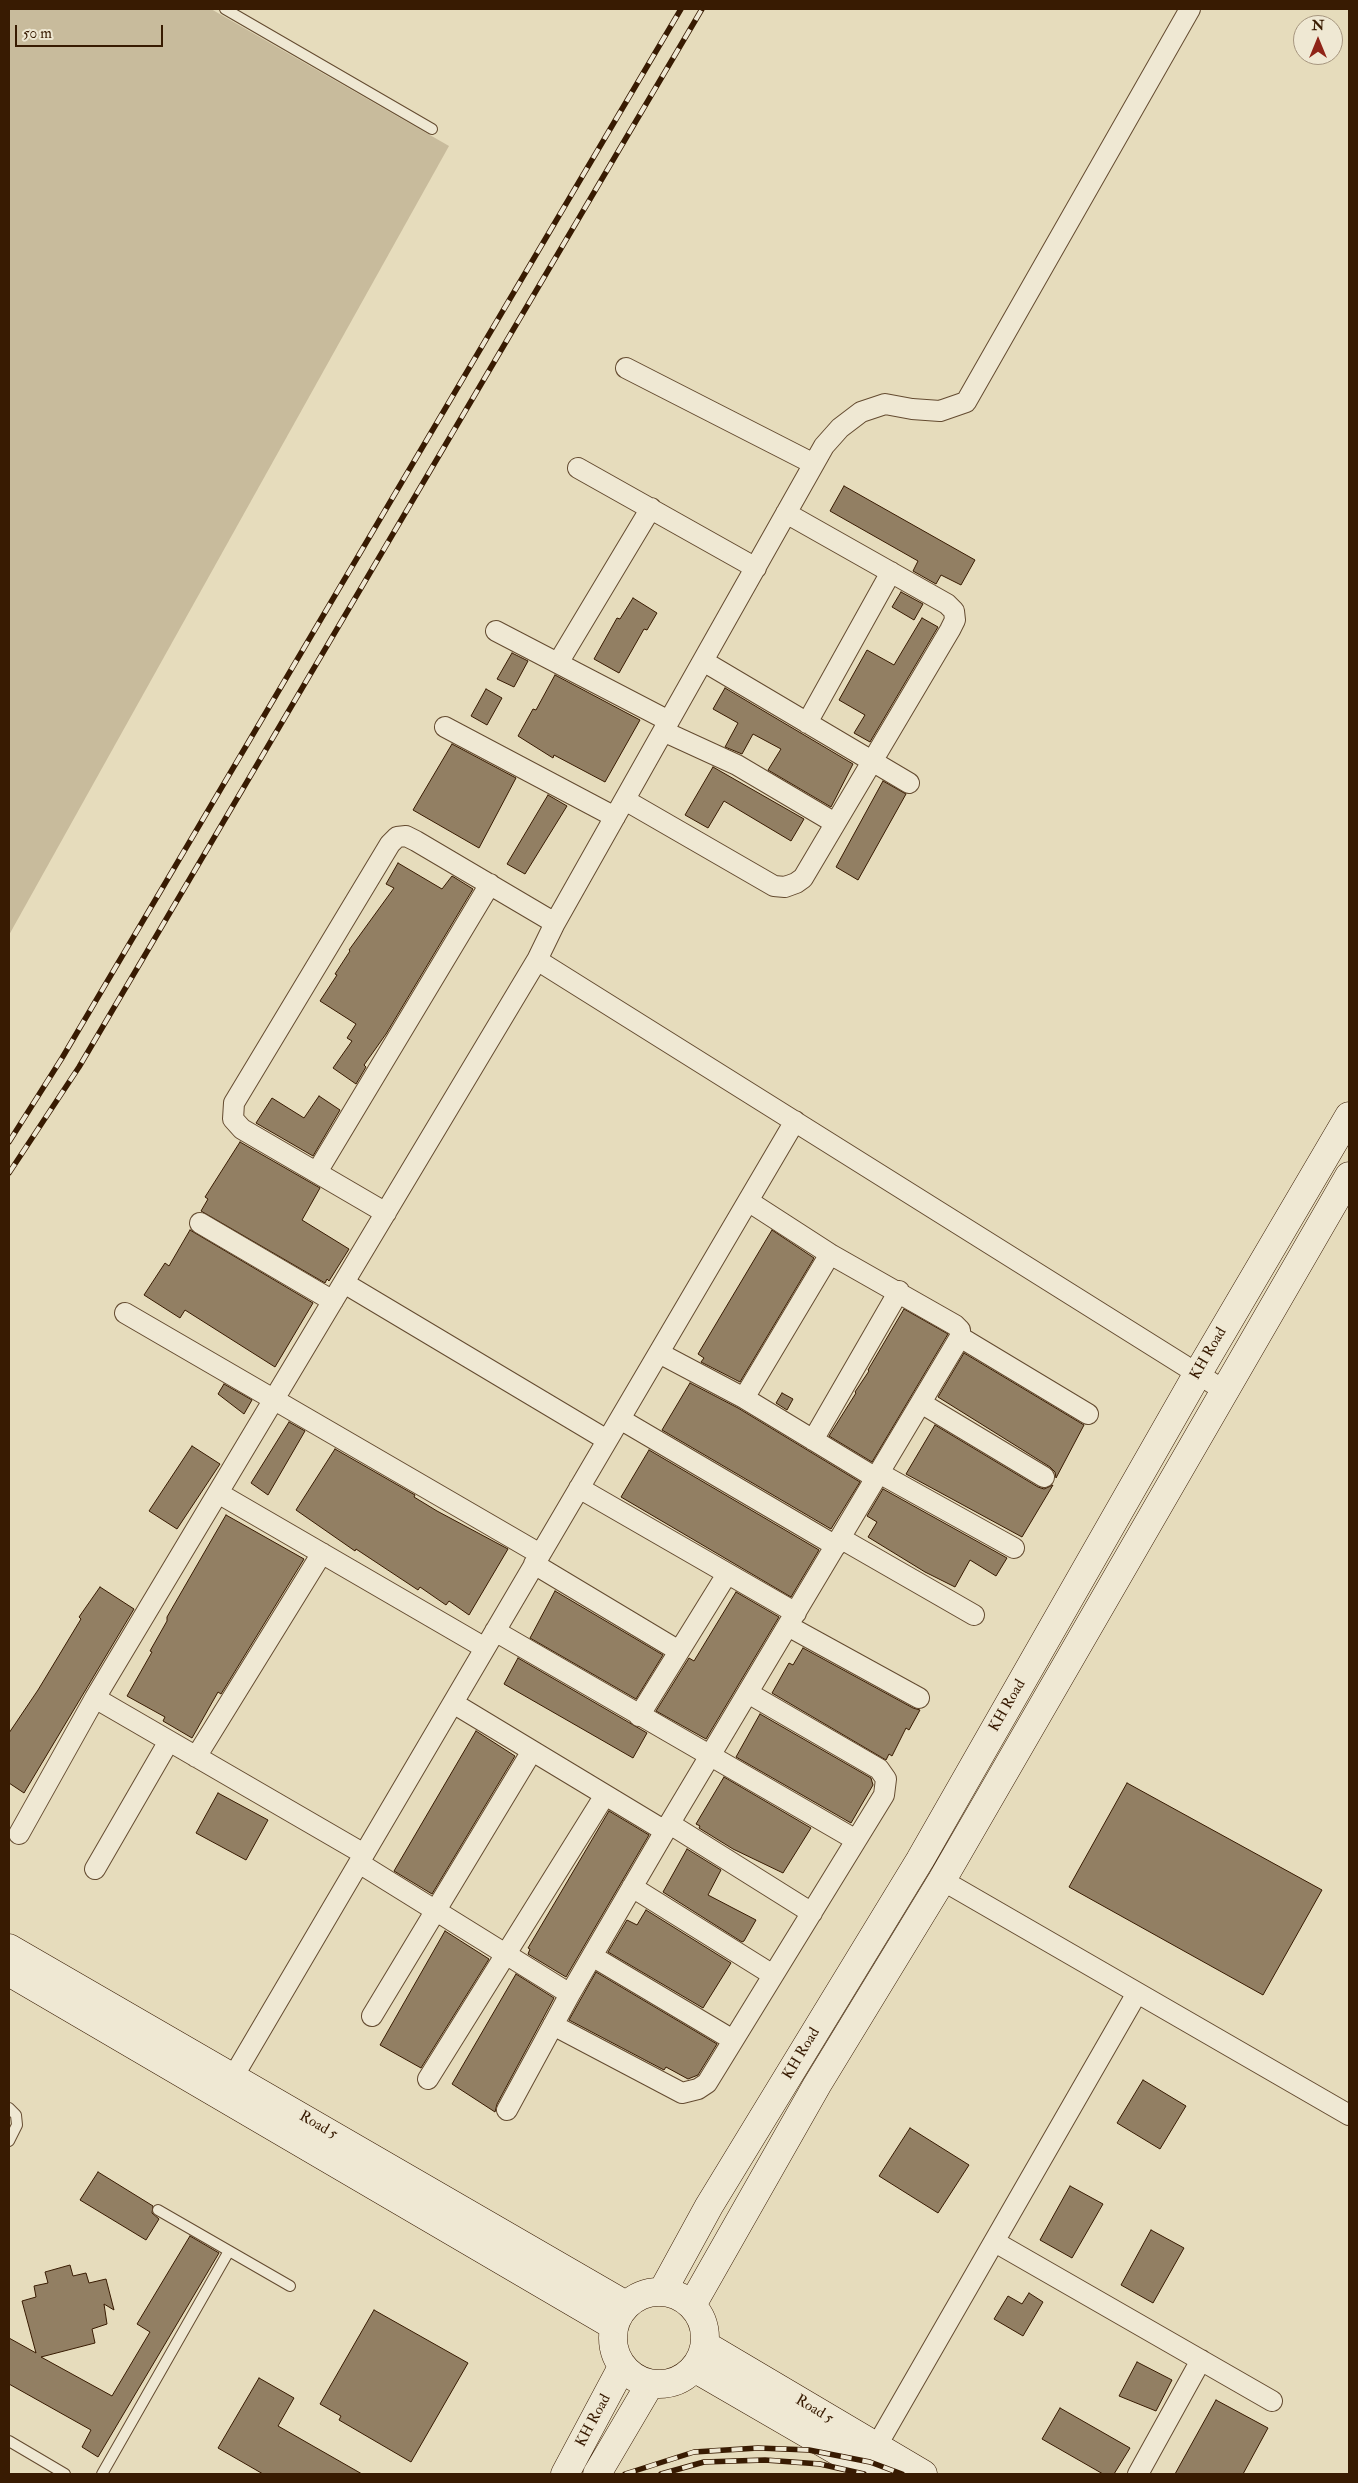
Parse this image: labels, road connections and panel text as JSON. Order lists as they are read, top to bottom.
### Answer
{
  "streets": {
    "main road": ["KH Road", "Road 5"]
  },
  "crossings": [
    ["KH Road", "Road 5"]
  ],
  "scale_bar": "50 m",
  "north": "top"
}
